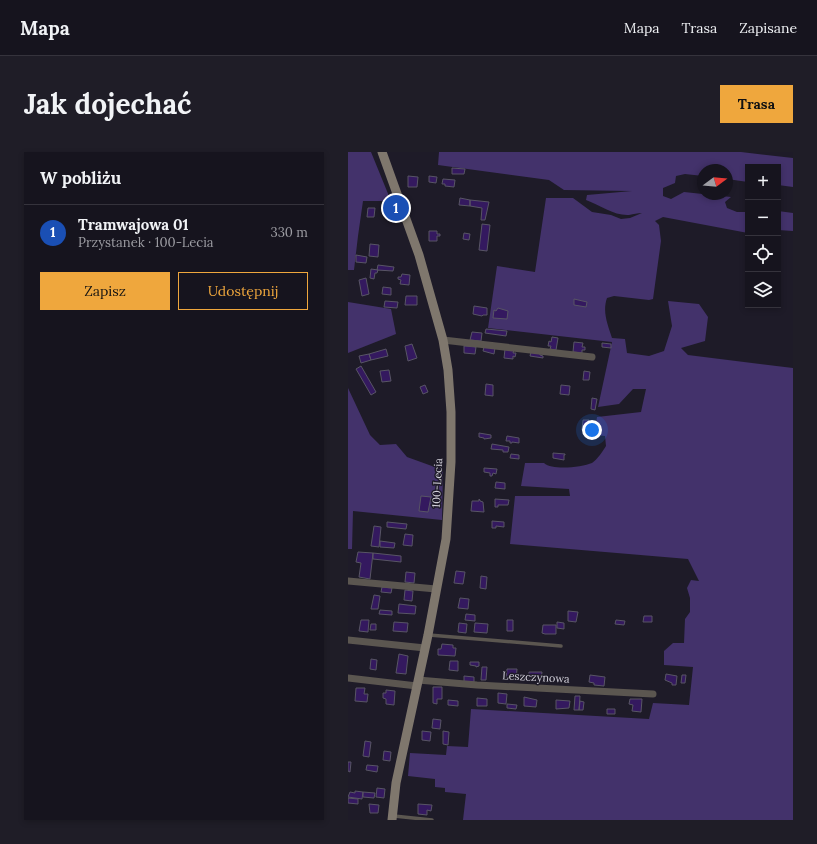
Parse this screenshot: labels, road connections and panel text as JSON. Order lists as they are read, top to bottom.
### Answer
{
  "streets": {
    "street": ["100-Lecia", "Leszczynowa"]
  },
  "crossings": [
    ["100-Lecia", "Leszczynowa"]
  ],
  "north": "right",
  "page": {
    "header": "Mapa",
    "nav": ["Mapa", "Trasa", "Zapisane"],
    "buttons": [
      "Trasa",
      ["Zapisz", "Udostępnij"]
    ],
    "title": "Jak dojechać",
    "heading": "W pobliżu",
    "map_buttons": ["+", "−"],
    "pins": "1",
    "list": [
      {
        "mark": "1",
        "name": "Tramwajowa 01",
        "note": "Przystanek · 100-Lecia",
        "value": "330 m"
      }
    ]
  }
}
